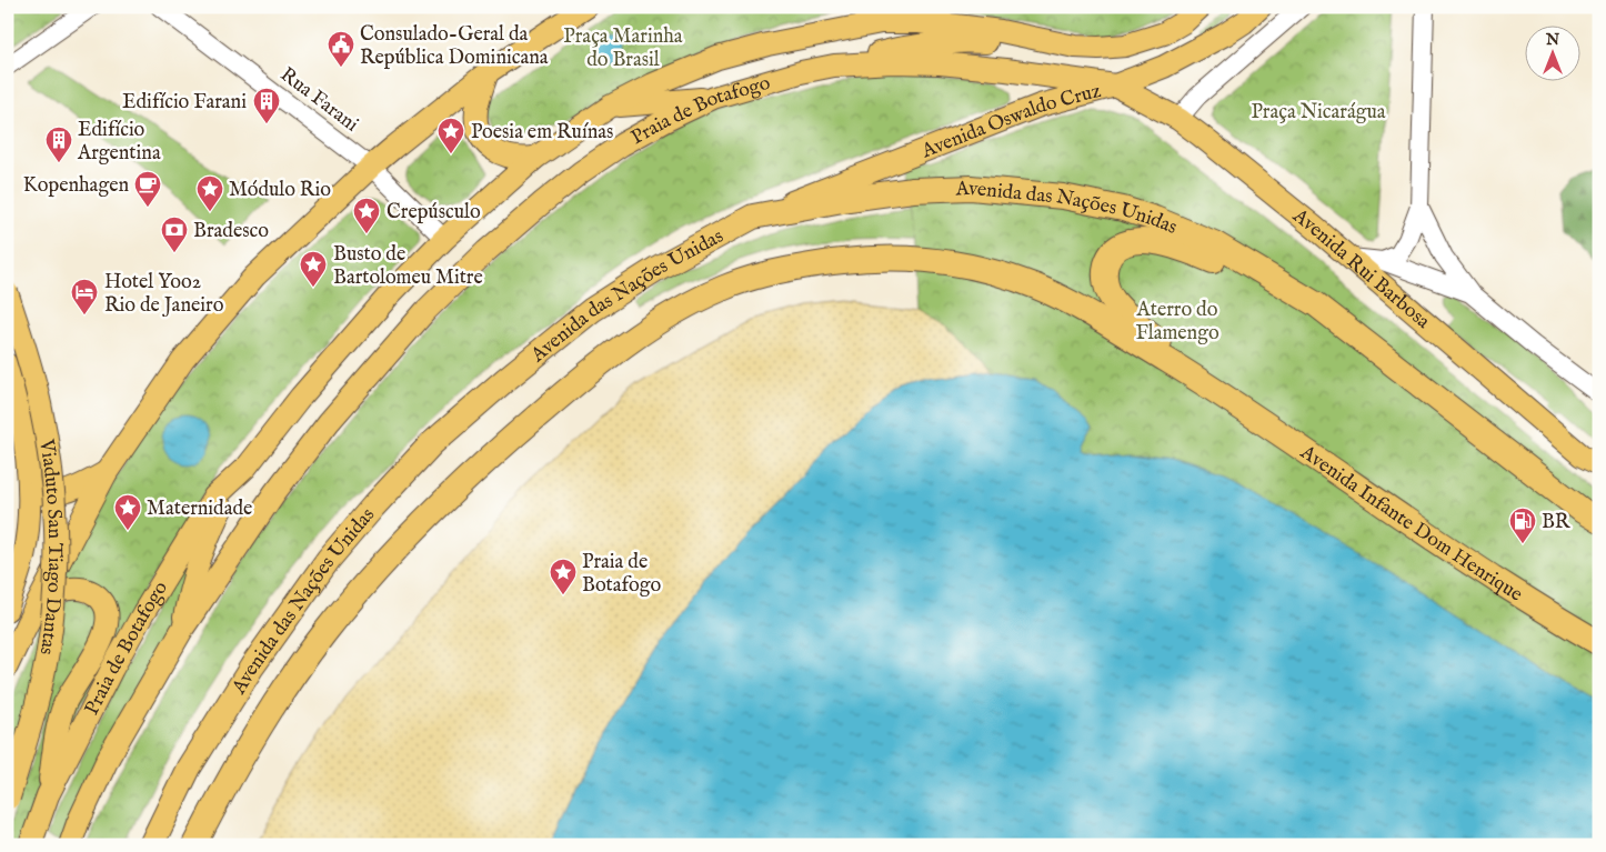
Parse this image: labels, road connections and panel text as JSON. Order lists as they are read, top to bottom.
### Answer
{
  "streets": {
    "highway": ["Avenida das Nações Unidas", "Avenida Infante Dom Henrique"],
    "main road": [
      "Praia de Botafogo",
      "Avenida Oswaldo Cruz",
      "Avenida Rui Barbosa",
      "Viaduto San Tiago Dantas"
    ],
    "street": ["Rua Farani"]
  },
  "crossings": [
    ["Rua Farani", "Praia de Botafogo"],
    ["Praia de Botafogo", "Avenida Oswaldo Cruz"],
    ["Praia de Botafogo", "Avenida Rui Barbosa"],
    ["Avenida Oswaldo Cruz", "Avenida das Nações Unidas"],
    ["Avenida Oswaldo Cruz", "Avenida Rui Barbosa"],
    ["Avenida das Nações Unidas", "Avenida Infante Dom Henrique"]
  ],
  "parks": ["Praça Marinha do Brasil", "Praça Nicarágua", "Aterro do Flamengo"],
  "places": {
    "public building": ["Consulado-Geral da República Dominicana"],
    "building": ["Edifício Farani", "Edifício Argentina"],
    "place": [
      "Poesia em Ruínas",
      "Módulo Rio",
      "Crepúsculo",
      "Busto de Bartolomeu Mitre",
      "Maternidade",
      "Praia de Botafogo"
    ],
    "cafe": ["Kopenhagen"],
    "bank": ["Bradesco"],
    "hotel": ["Hotel Yoo2 Rio de Janeiro"],
    "fuel station": ["BR"]
  },
  "north": "top"
}
